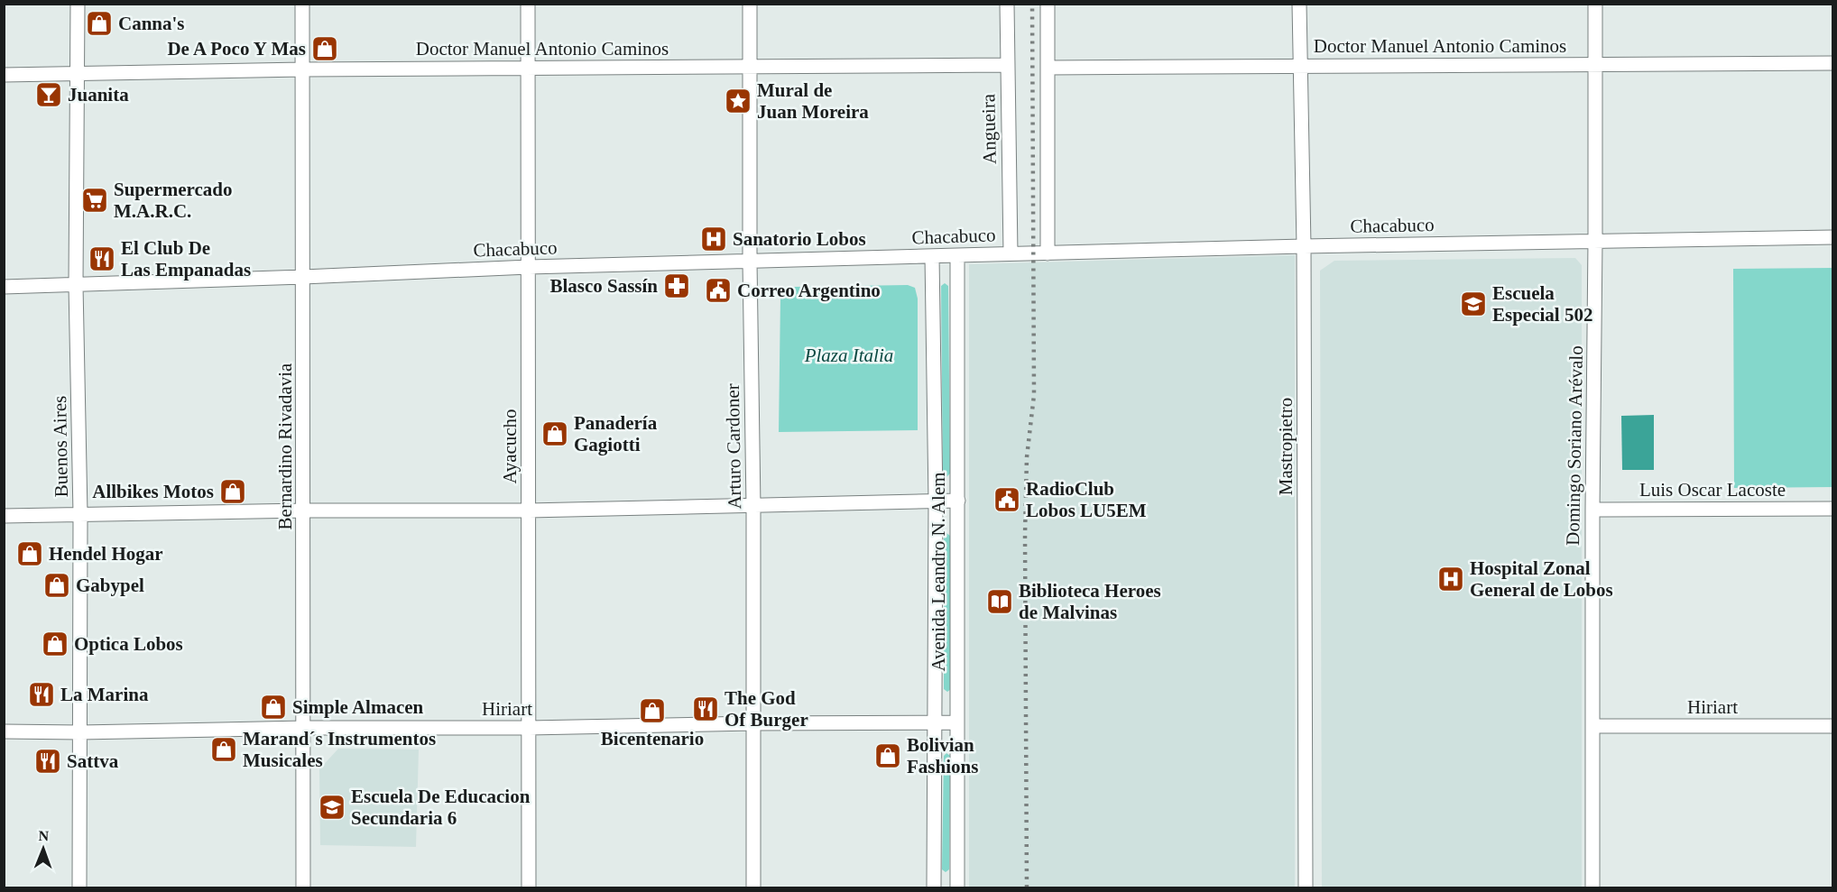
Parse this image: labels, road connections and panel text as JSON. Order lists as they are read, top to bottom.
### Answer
{
  "streets": {
    "street": [
      "Doctor Manuel Antonio Caminos",
      "Angueira",
      "Chacabuco",
      "Domingo Soriano Arévalo",
      "Buenos Aires",
      "Bernardino Rivadavia",
      "Ayacucho",
      "Arturo Cardoner",
      "Mastropietro",
      "Luis Oscar Lacoste",
      "Avenida Leandro N. Alem",
      "Hiriart"
    ]
  },
  "crossings": [
    ["Doctor Manuel Antonio Caminos", "Angueira"],
    ["Doctor Manuel Antonio Caminos", "Domingo Soriano Arévalo"],
    ["Doctor Manuel Antonio Caminos", "Buenos Aires"],
    ["Doctor Manuel Antonio Caminos", "Bernardino Rivadavia"],
    ["Doctor Manuel Antonio Caminos", "Ayacucho"],
    ["Doctor Manuel Antonio Caminos", "Arturo Cardoner"],
    ["Doctor Manuel Antonio Caminos", "Mastropietro"],
    ["Angueira", "Chacabuco"],
    ["Chacabuco", "Domingo Soriano Arévalo"],
    ["Chacabuco", "Buenos Aires"],
    ["Chacabuco", "Bernardino Rivadavia"],
    ["Chacabuco", "Ayacucho"],
    ["Chacabuco", "Arturo Cardoner"],
    ["Chacabuco", "Mastropietro"],
    ["Chacabuco", "Avenida Leandro N. Alem"],
    ["Domingo Soriano Arévalo", "Luis Oscar Lacoste"],
    ["Domingo Soriano Arévalo", "Hiriart"],
    ["Buenos Aires", "Hiriart"],
    ["Bernardino Rivadavia", "Hiriart"],
    ["Ayacucho", "Hiriart"],
    ["Arturo Cardoner", "Hiriart"],
    ["Avenida Leandro N. Alem", "Hiriart"]
  ],
  "parks": ["Plaza Italia"],
  "places": {
    "shop": [
      "Canna's",
      "De A Poco Y Mas",
      "Panadería Gagiotti",
      "Allbikes Motos",
      "Hendel Hogar",
      "Gabypel",
      "Optica Lobos",
      "Simple Almacen",
      "Bicentenario",
      "Marand´s Instrumentos Musicales",
      "Bolivian Fashions"
    ],
    "bar": ["Juanita"],
    "place": ["Mural de Juan Moreira"],
    "supermarket": ["Supermercado M.A.R.C."],
    "hospital": ["Sanatorio Lobos", "Hospital Zonal General de Lobos"],
    "restaurant": [
      "El Club De Las Empanadas",
      "La Marina",
      "The God Of Burger",
      "Sattva"
    ],
    "pharmacy": ["Blasco Sassín"],
    "public building": ["Correo Argentino", "RadioClub Lobos LU5EM"],
    "school or university": ["Escuela Especial 502", "Escuela De Educacion Secundaria 6"],
    "library": ["Biblioteca Heroes de Malvinas"]
  },
  "north": "top"
}
